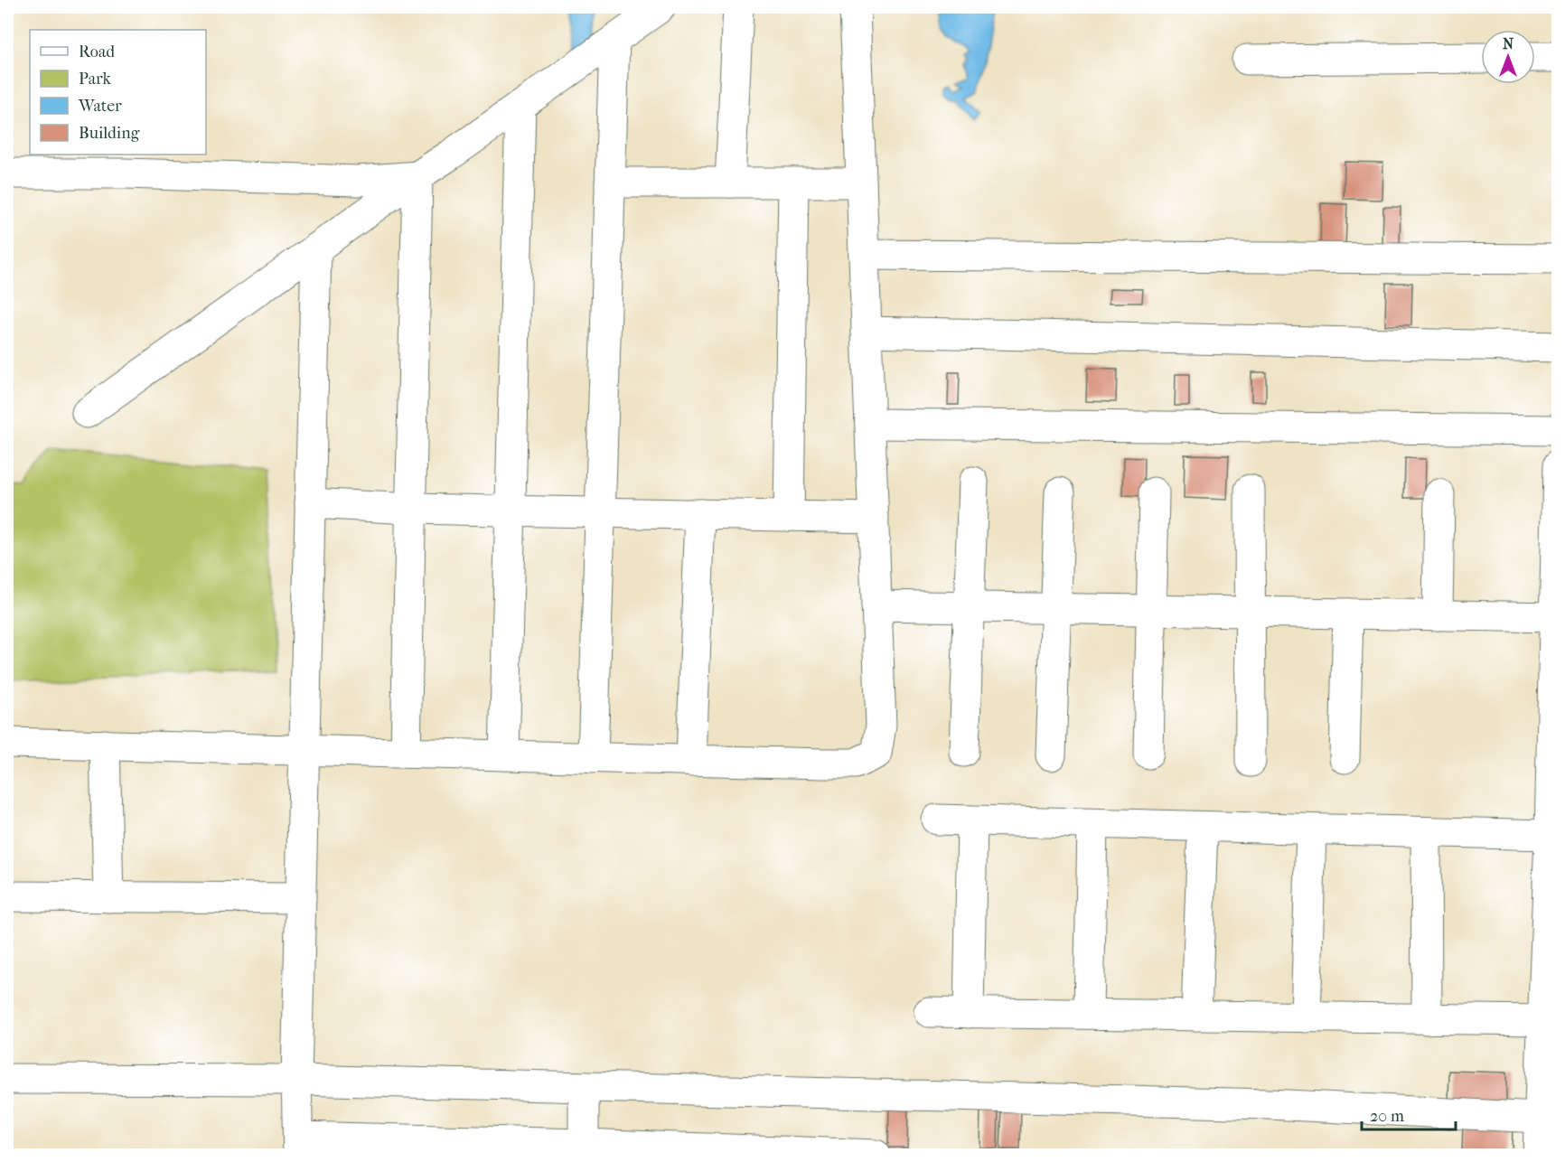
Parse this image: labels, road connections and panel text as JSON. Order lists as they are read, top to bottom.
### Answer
{
  "legend": [
    "Road",
    "Park",
    "Water",
    "Building"
  ],
  "scale_bar": "20 m",
  "north": "top"
}
